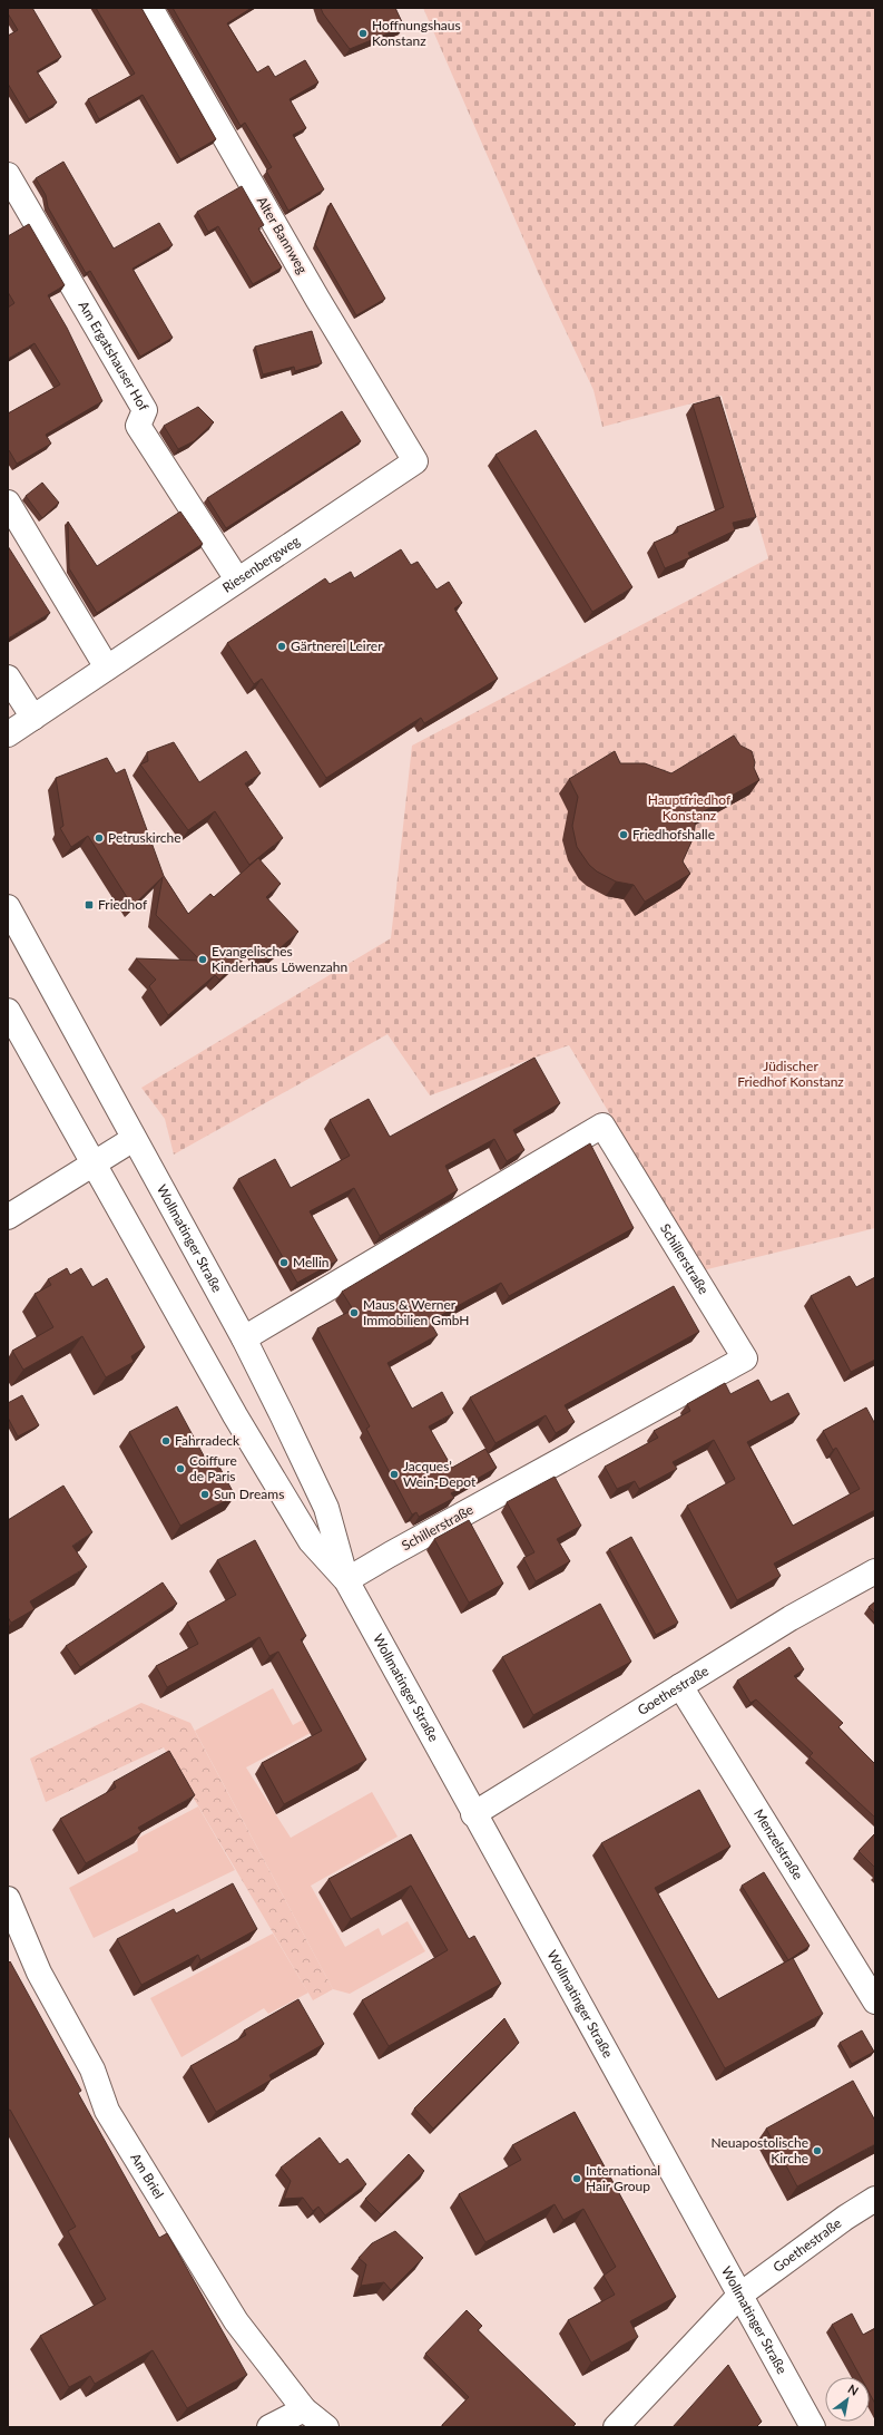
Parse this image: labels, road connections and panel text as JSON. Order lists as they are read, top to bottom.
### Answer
{
  "streets": {
    "street": [
      "Alter Bannweg",
      "Am Ergatshauser Hof",
      "Riesenbergweg",
      "Wollmatinger Straße",
      "Schillerstraße",
      "Goethestraße",
      "Menzelstraße",
      "Am Briel"
    ]
  },
  "crossings": [
    ["Alter Bannweg", "Riesenbergweg"],
    ["Am Ergatshauser Hof", "Riesenbergweg"],
    ["Wollmatinger Straße", "Schillerstraße"],
    ["Wollmatinger Straße", "Goethestraße"],
    ["Goethestraße", "Menzelstraße"]
  ],
  "parks": ["Hauptfriedhof Konstanz", "Jüdischer Friedhof Konstanz"],
  "places": {
    "other": [
      "Hoffnungshaus Konstanz",
      "Gärtnerei Leirer",
      "Friedhofshalle",
      "Petruskirche",
      "Evangelisches Kinderhaus Löwenzahn",
      "Mellin",
      "Maus & Werner Immobilien GmbH",
      "Fahrradeck",
      "Coiffure de Paris",
      "Jacques’ Wein-Depot",
      "Sun Dreams",
      "Neuapostolische Kirche",
      "International Hair Group"
    ],
    "transit": ["Friedhof"]
  },
  "north": "top right"
}
